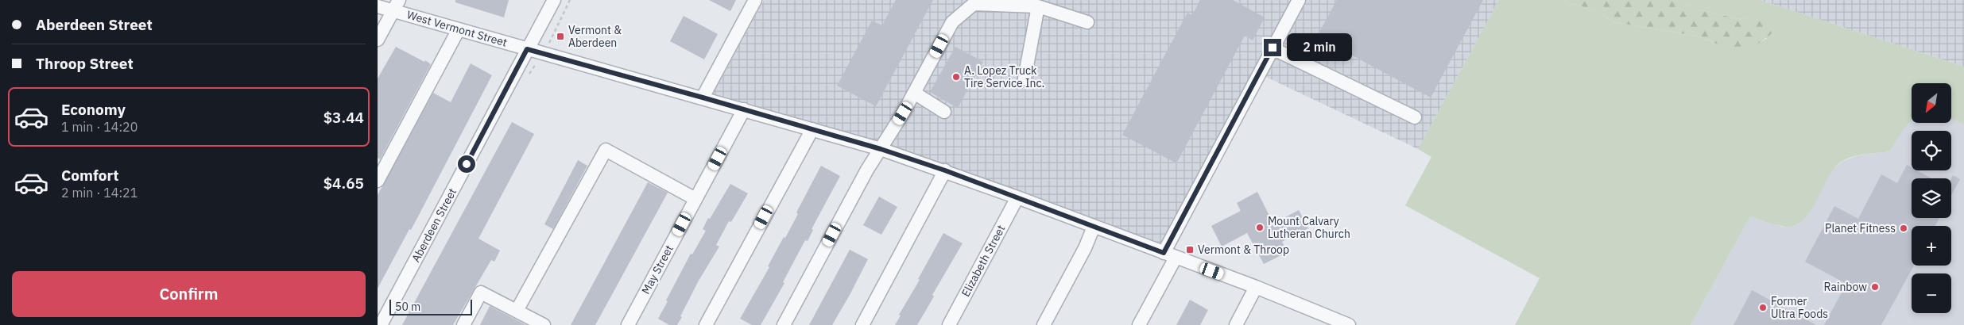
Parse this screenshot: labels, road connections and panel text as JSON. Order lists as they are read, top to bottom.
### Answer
{
  "streets": {
    "street": [
      "West Vermont Street",
      "Aberdeen Street",
      "Elizabeth Street",
      "May Street"
    ]
  },
  "crossings": [
    ["West Vermont Street", "Aberdeen Street"],
    ["West Vermont Street", "Elizabeth Street"],
    ["West Vermont Street", "May Street"]
  ],
  "places": {
    "transit": ["Vermont & Aberdeen", "Vermont & Throop"],
    "other": [
      "A. Lopez Truck Tire Service Inc.",
      "Mount Calvary Lutheran Church",
      "Planet Fitness",
      "Rainbow",
      "Former Ultra Foods"
    ]
  },
  "scale_bar": "50 m",
  "north": "bottom left",
  "page": {
    "banner": ["Aberdeen Street", "Throop Street"],
    "bubble": "2 min",
    "map_buttons": ["+", "−"],
    "list": [
      {
        "name": "Economy",
        "note": "1 min · 14:20",
        "value": "$3.44"
      },
      {
        "name": "Comfort",
        "note": "2 min · 14:21",
        "value": "$4.65"
      }
    ],
    "buttons": "Confirm",
    "scale": "50 m"
  }
}
